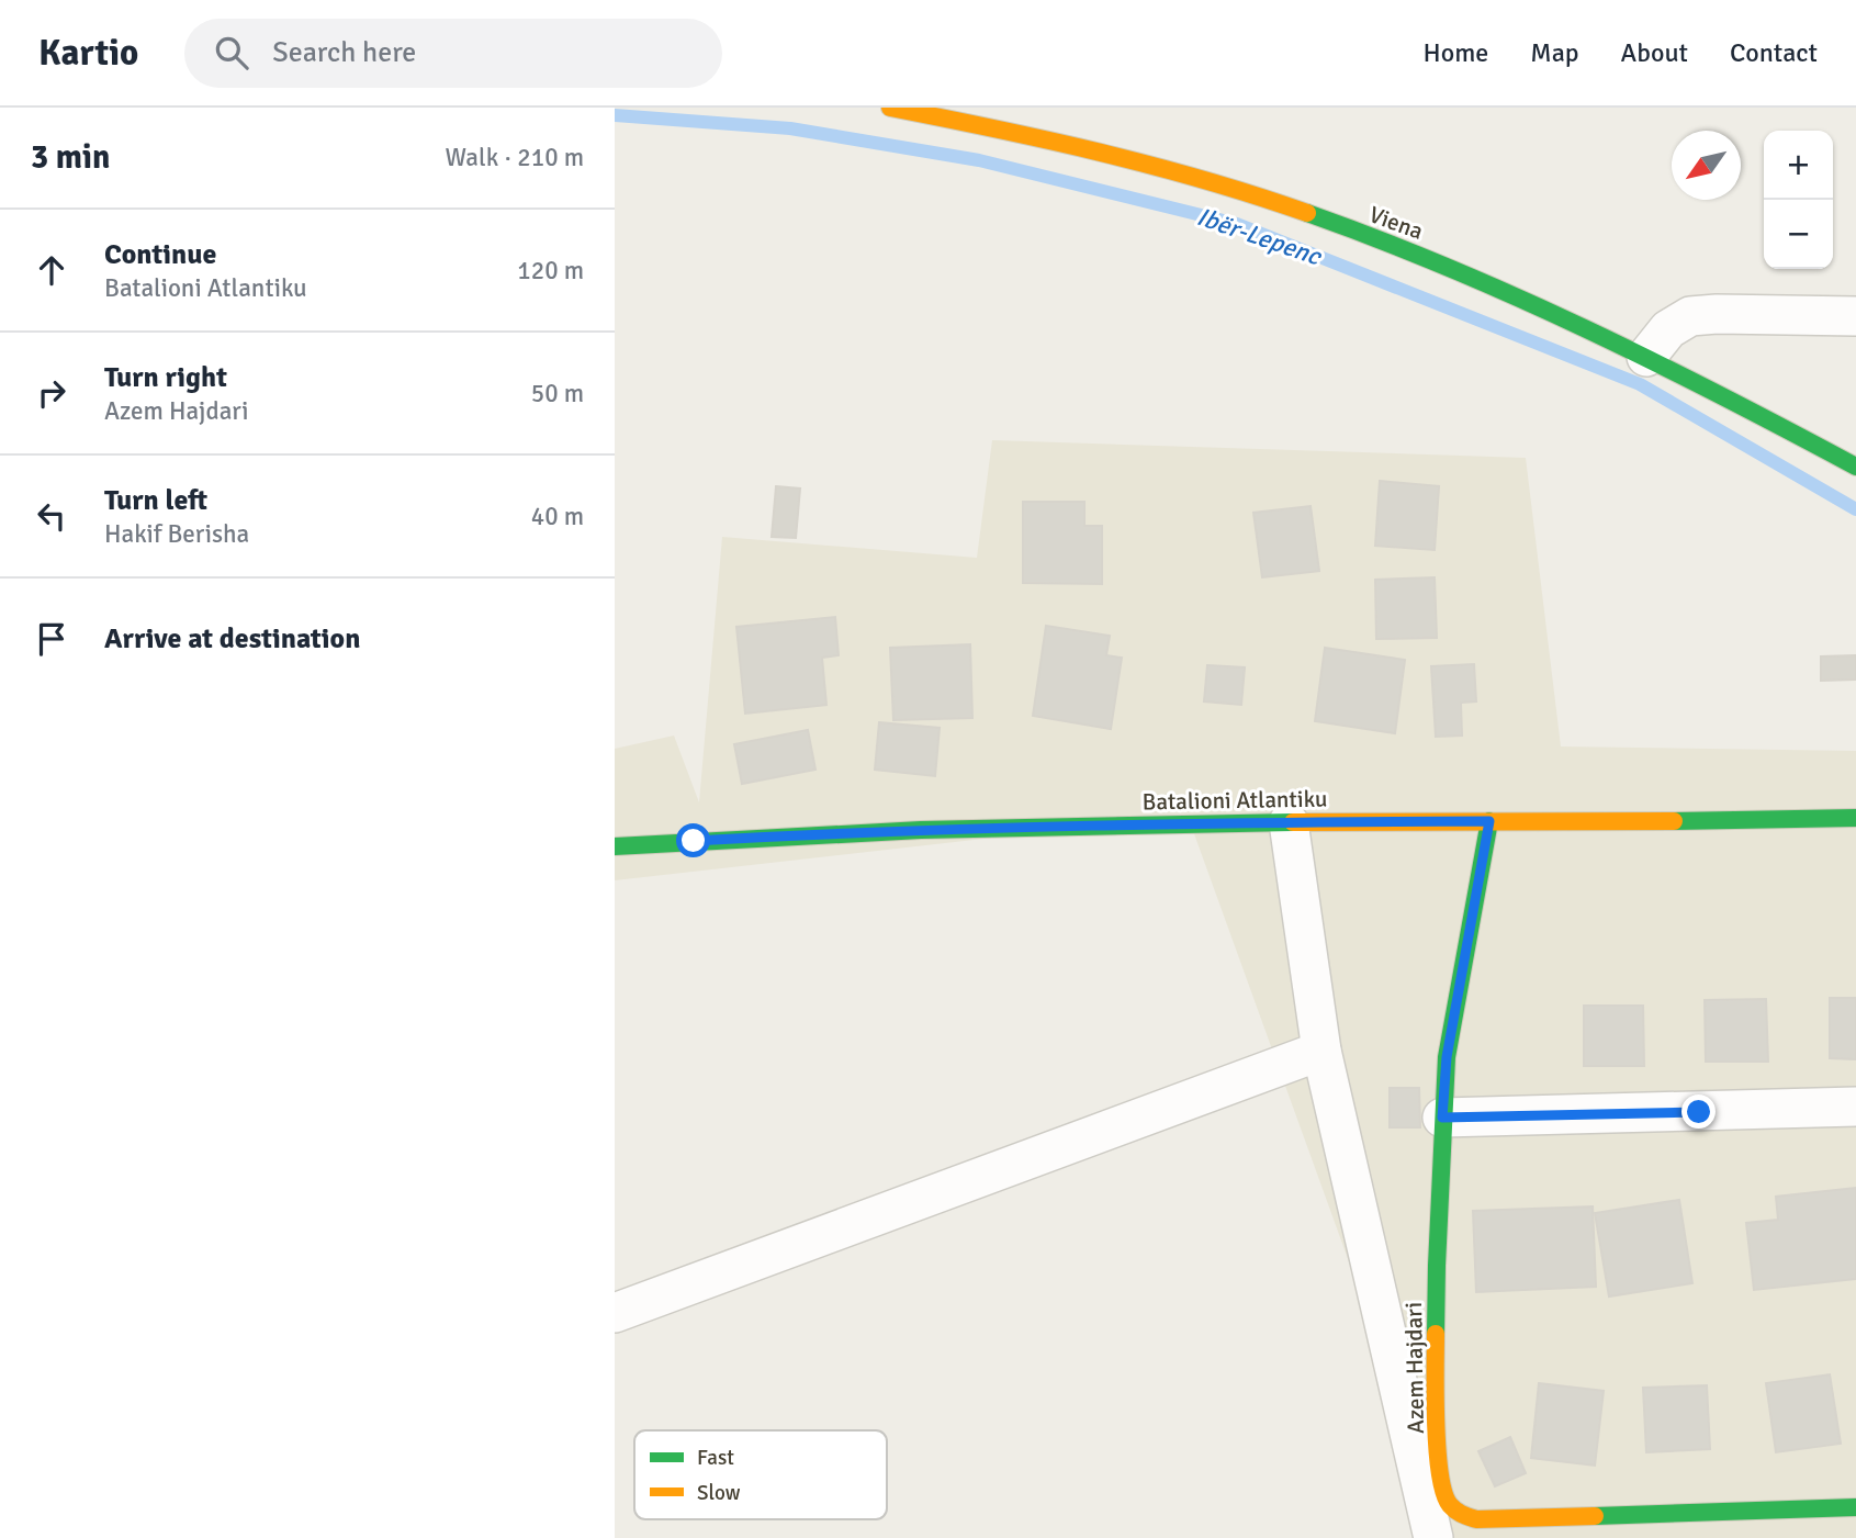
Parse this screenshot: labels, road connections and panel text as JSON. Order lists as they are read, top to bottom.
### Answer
{
  "streets": {
    "street": ["Viena", "Batalioni Atlantiku", "Azem Hajdari"]
  },
  "crossings": [
    ["Batalioni Atlantiku", "Azem Hajdari"]
  ],
  "water": ["Ibër-Lepenc"],
  "legend": ["Fast", "Slow"],
  "north": "bottom left",
  "page": {
    "header": "Kartio",
    "search": "Search here",
    "nav": [
      "Home",
      "Map",
      "About",
      "Contact"
    ],
    "heading": ["3 min", "Walk · 210 m"],
    "map_buttons": ["+", "−"],
    "list": [
      ["Continue", "Batalioni Atlantiku", "120 m"],
      ["Turn right", "Azem Hajdari", "50 m"],
      ["Turn left", "Hakif Berisha", "40 m"],
      "Arrive at destination"
    ]
  }
}
